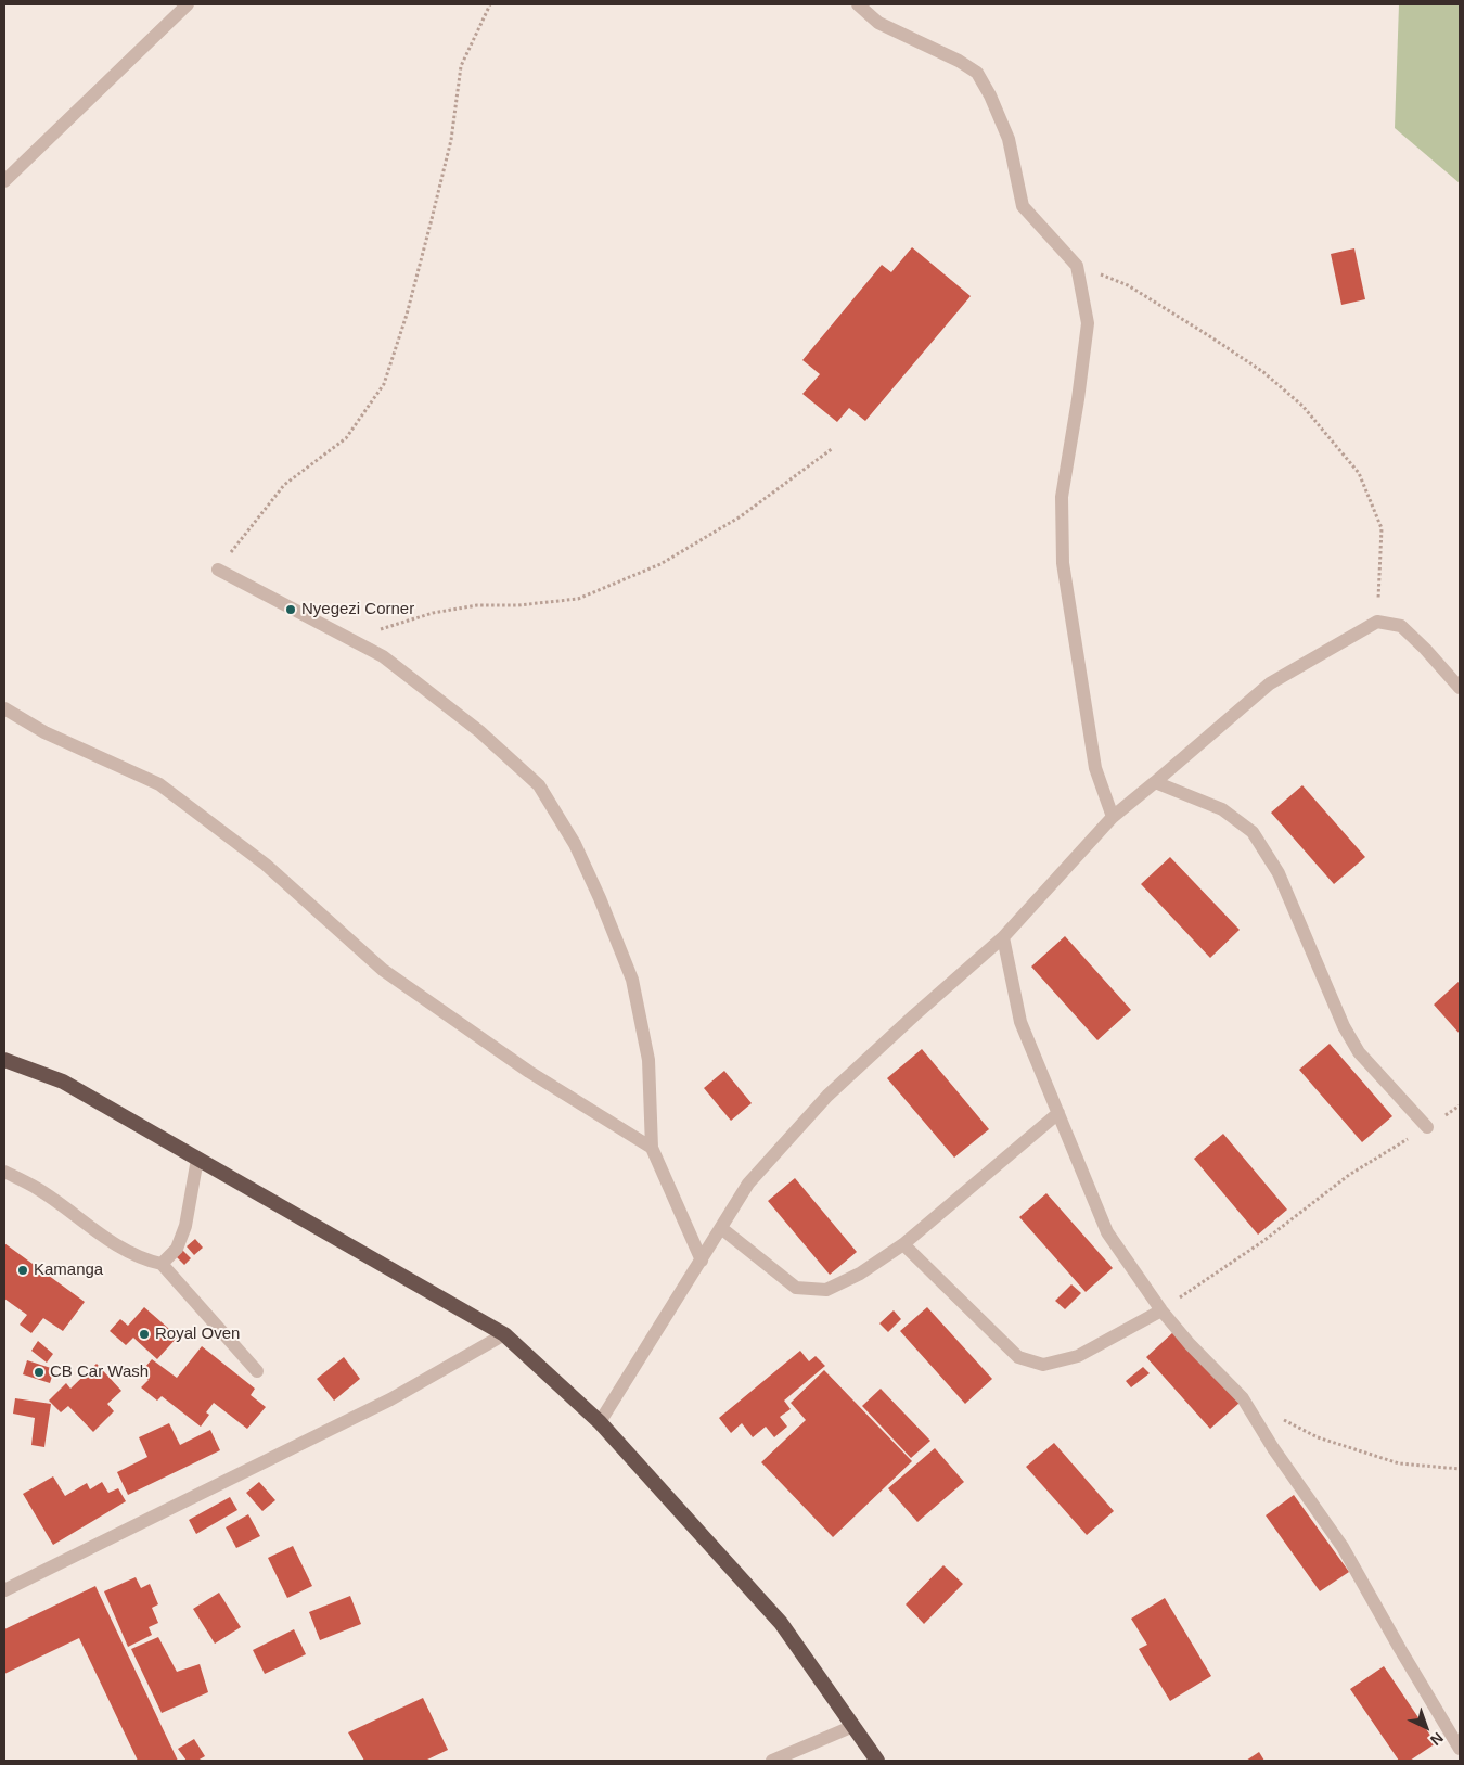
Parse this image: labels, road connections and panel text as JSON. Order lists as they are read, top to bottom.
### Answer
{
  "places": [
    "Nyegezi Corner",
    "Kamanga",
    "Royal Oven",
    "CB Car Wash"
  ],
  "north": "bottom right"
}
